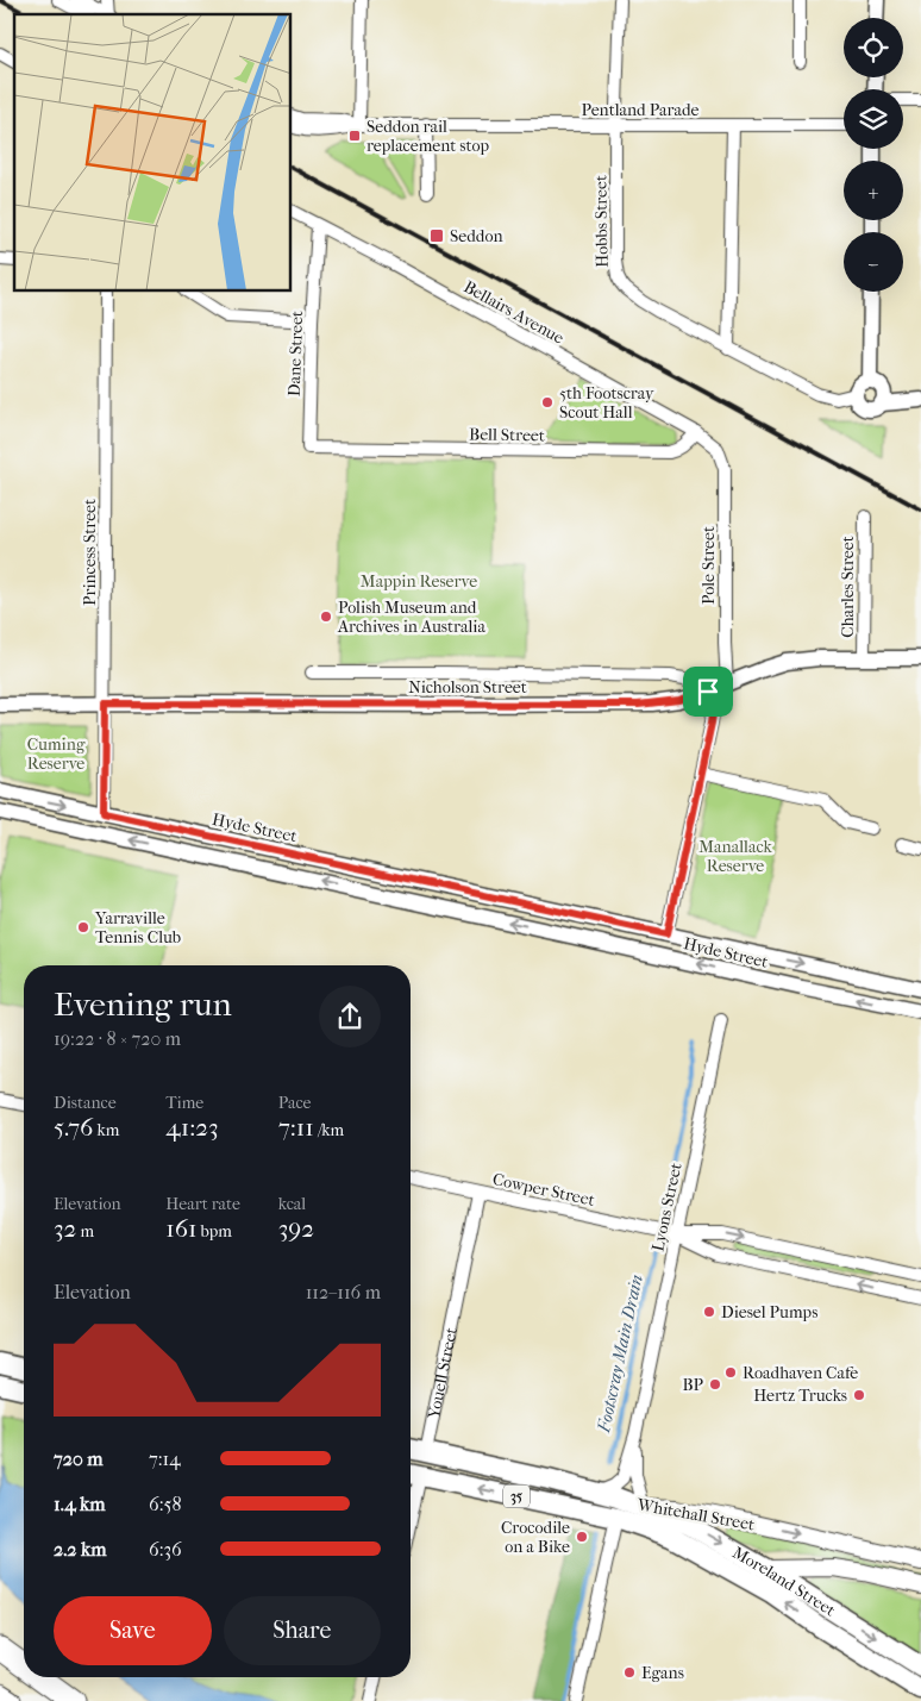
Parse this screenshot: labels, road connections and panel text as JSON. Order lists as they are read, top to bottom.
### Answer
{
  "streets": {
    "main road": [
      "Youell Street",
      "35",
      "Whitehall Street",
      "Moreland Street"
    ],
    "street": [
      "Pentland Parade",
      "Hobbs Street",
      "Bellairs Avenue",
      "Dane Street",
      "Bell Street",
      "Princess Street",
      "Pole Street",
      "Charles Street",
      "Nicholson Street",
      "Hyde Street",
      "Cowper Street",
      "Lyons Street"
    ]
  },
  "crossings": [
    ["Pentland Parade", "Hobbs Street"],
    ["Bellairs Avenue", "Dane Street"],
    ["Bellairs Avenue", "Bell Street"],
    ["Bellairs Avenue", "Pole Street"],
    ["Dane Street", "Bell Street"],
    ["Princess Street", "Nicholson Street"],
    ["Princess Street", "Hyde Street"],
    ["Pole Street", "Nicholson Street"],
    ["Charles Street", "Nicholson Street"],
    ["Cowper Street", "Lyons Street"],
    ["Cowper Street", "Youell Street"],
    ["Lyons Street", "Whitehall Street"],
    ["Lyons Street", "Moreland Street"],
    ["Youell Street", "Whitehall Street"],
    ["35", "Whitehall Street"],
    ["35", "Moreland Street"],
    ["Whitehall Street", "Moreland Street"]
  ],
  "water": ["Footscray Main Drain"],
  "parks": ["Mappin Reserve", "Cuming Reserve", "Manallack Reserve"],
  "places": {
    "transit": ["Seddon rail replacement stop", "Seddon"],
    "other": [
      "5th Footscray Scout Hall",
      "Polish Museum and Archives in Australia",
      "Yarraville Tennis Club",
      "Diesel Pumps",
      "Roadhaven Cafe",
      "BP",
      "Hertz Trucks",
      "Crocodile on a Bike",
      "Egans"
    ]
  },
  "page": {
    "map_buttons": ["+", "−"],
    "heading": ["Evening run", "19:22 · 8 × 720 m"],
    "stats": [
      ["Distance", "5.76 km"],
      ["Time", "41:23"],
      ["Pace", "7:11 /km"],
      ["Elevation", "32 m"],
      ["Heart rate", "161 bpm"],
      ["kcal", "392"]
    ],
    "chart": ["Elevation", "112–116 m"],
    "list": [
      {
        "name": "720 m",
        "note": "7:14"
      },
      {
        "name": "1.4 km",
        "note": "6:58"
      },
      {
        "name": "2.2 km",
        "note": "6:36"
      }
    ],
    "buttons": ["Save", "Share"]
  }
}
